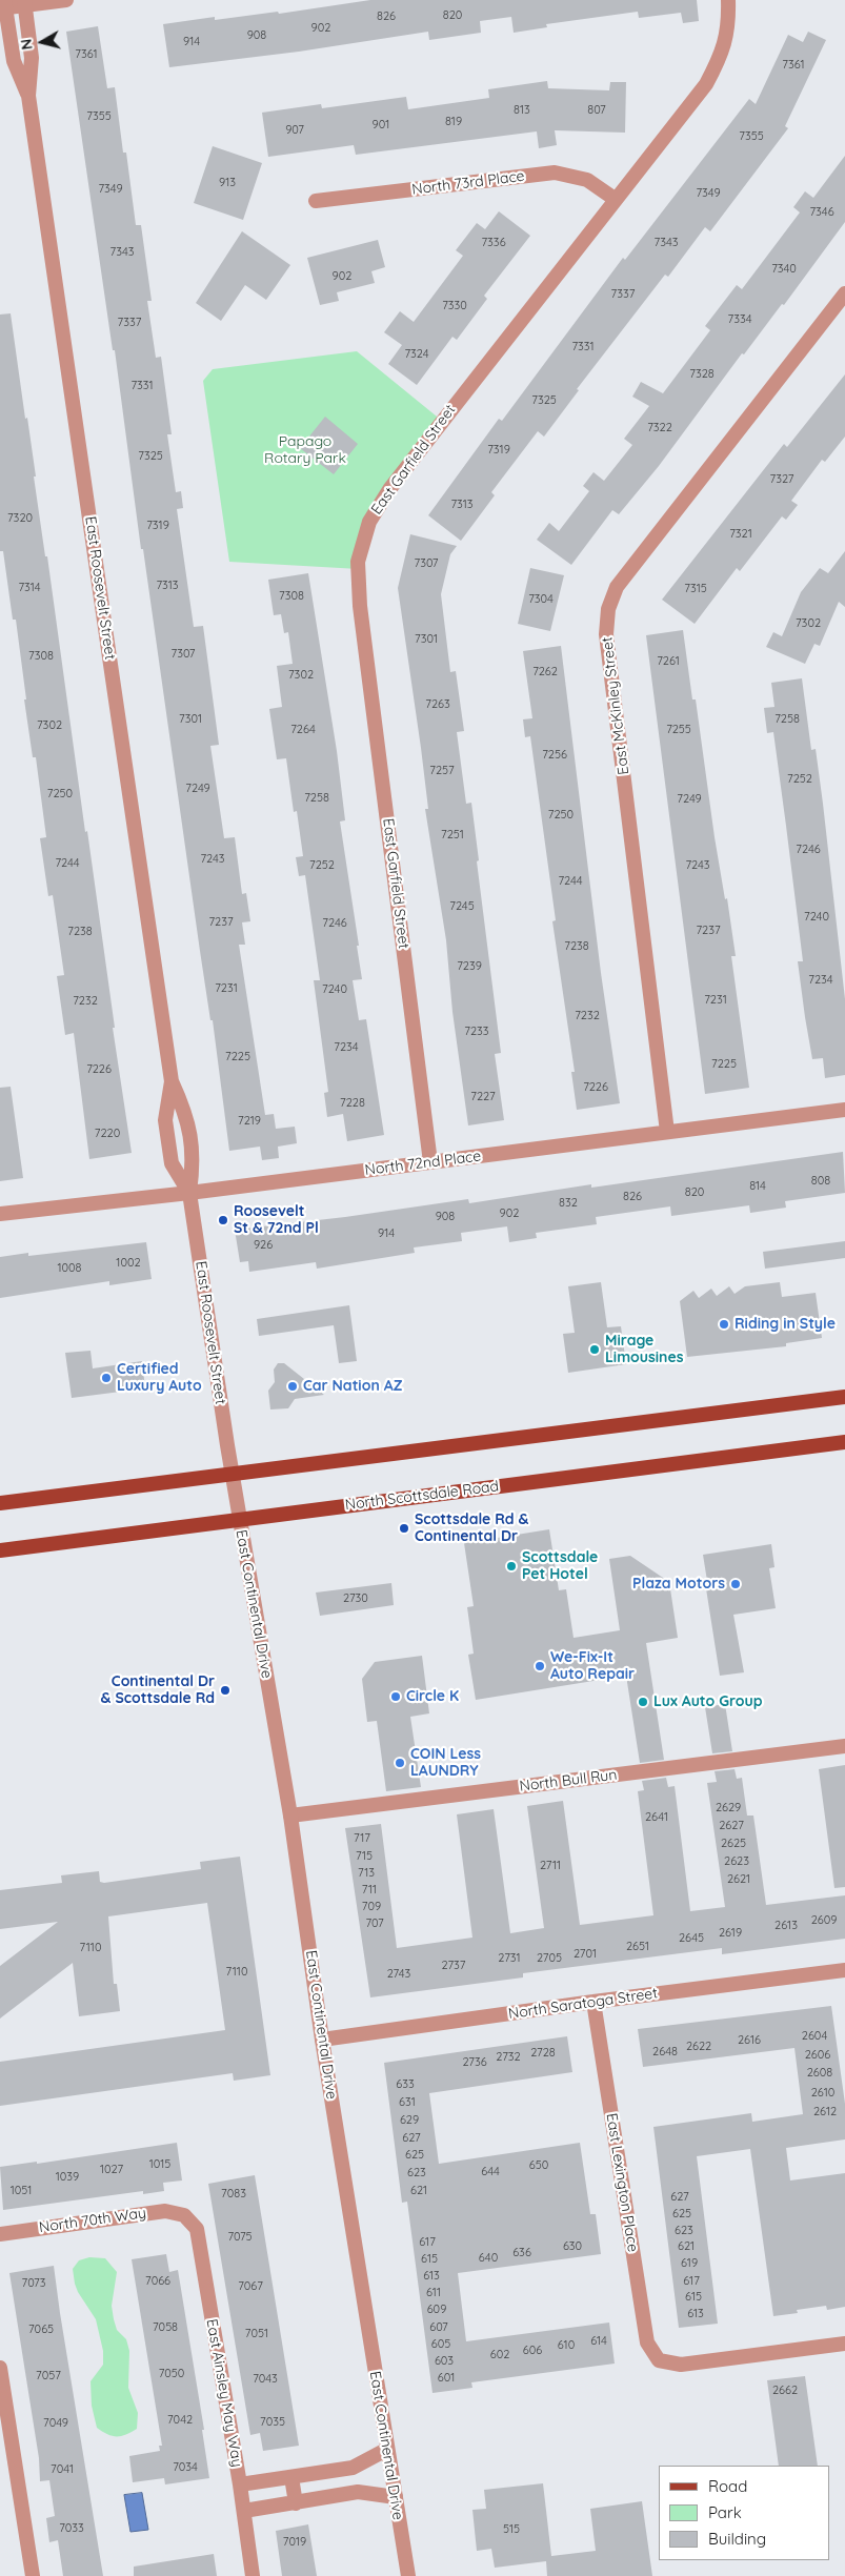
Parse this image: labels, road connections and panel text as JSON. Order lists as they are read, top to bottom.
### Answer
{
  "streets": {
    "main road": ["North Scottsdale Road"],
    "street": [
      "North 73rd Place",
      "East Garfield Street",
      "East Roosevelt Street",
      "East McKinley Street",
      "North 72nd Place",
      "East Continental Drive",
      "North Bull Run",
      "North Saratoga Street",
      "East Lexington Place",
      "North 70th Way",
      "East Ainsley May Way"
    ]
  },
  "crossings": [
    ["North 73rd Place", "East Garfield Street"],
    ["East Garfield Street", "North 72nd Place"],
    ["East Roosevelt Street", "North 72nd Place"],
    ["East Roosevelt Street", "East Continental Drive"],
    ["East McKinley Street", "North 72nd Place"],
    ["North Scottsdale Road", "East Continental Drive"],
    ["East Continental Drive", "North Bull Run"],
    ["East Continental Drive", "North Saratoga Street"],
    ["North Saratoga Street", "East Lexington Place"],
    ["North 70th Way", "East Ainsley May Way"]
  ],
  "parks": ["Papago Rotary Park"],
  "places": [
    "Roosevelt St & 72nd Pl",
    "Riding in Style",
    "Mirage Limousines",
    "Certified Luxury Auto",
    "Car Nation AZ",
    "Scottsdale Rd & Continental Dr",
    "Scottsdale Pet Hotel",
    "Plaza Motors",
    "We-Fix-It Auto Repair",
    "Continental Dr & Scottsdale Rd",
    "Circle K",
    "Lux Auto Group",
    "COIN Less LAUNDRY"
  ],
  "house_numbers": [
    "820",
    "826",
    "902",
    "908",
    "914",
    "7361",
    "7361",
    "813",
    "807",
    "7355",
    "819",
    "901",
    "907",
    "7355",
    "913",
    "7349",
    "7349",
    "7346",
    "7336",
    "7343",
    "7343",
    "7340",
    "902",
    "7337",
    "7330",
    "7334",
    "7337",
    "7331",
    "7324",
    "7328",
    "7331",
    "7325",
    "7322",
    "7319",
    "7325",
    "7327",
    "7313",
    "7320",
    "7319",
    "7321",
    "7307",
    "7313",
    "7314",
    "7315",
    "7308",
    "7304",
    "7302",
    "7301",
    "7307",
    "7308",
    "7261",
    "7262",
    "7302",
    "7263",
    "7301",
    "7258",
    "7302",
    "7264",
    "7255",
    "7256",
    "7257",
    "7252",
    "7249",
    "7250",
    "7258",
    "7249",
    "7250",
    "7251",
    "7246",
    "7243",
    "7244",
    "7252",
    "7243",
    "7244",
    "7245",
    "7240",
    "7237",
    "7246",
    "7237",
    "7238",
    "7238",
    "7239",
    "7234",
    "7231",
    "7240",
    "7231",
    "7232",
    "7232",
    "7233",
    "7234",
    "7225",
    "7225",
    "7226",
    "7226",
    "7227",
    "7228",
    "7219",
    "7220",
    "808",
    "814",
    "820",
    "826",
    "832",
    "902",
    "908",
    "914",
    "926",
    "1002",
    "1008",
    "2730",
    "2629",
    "2641",
    "2627",
    "717",
    "2625",
    "715",
    "2623",
    "2711",
    "713",
    "2621",
    "711",
    "709",
    "2609",
    "707",
    "2613",
    "2619",
    "2645",
    "2651",
    "7110",
    "2701",
    "2731",
    "2705",
    "2737",
    "7110",
    "2743",
    "2604",
    "2616",
    "2622",
    "2648",
    "2728",
    "2606",
    "2732",
    "2736",
    "2608",
    "633",
    "2610",
    "631",
    "2612",
    "629",
    "627",
    "625",
    "1015",
    "650",
    "1027",
    "644",
    "623",
    "1039",
    "1051",
    "621",
    "7083",
    "627",
    "625",
    "623",
    "7075",
    "617",
    "630",
    "621",
    "636",
    "640",
    "615",
    "619",
    "613",
    "7066",
    "617",
    "7073",
    "7067",
    "611",
    "615",
    "609",
    "613",
    "7058",
    "607",
    "7065",
    "7051",
    "614",
    "605",
    "610",
    "606",
    "602",
    "603",
    "7050",
    "7057",
    "601",
    "7043",
    "2662",
    "7042",
    "7035",
    "7049",
    "7034",
    "7041",
    "7033",
    "515",
    "7019"
  ],
  "legend": ["Road", "Park", "Building"],
  "north": "left"
}
